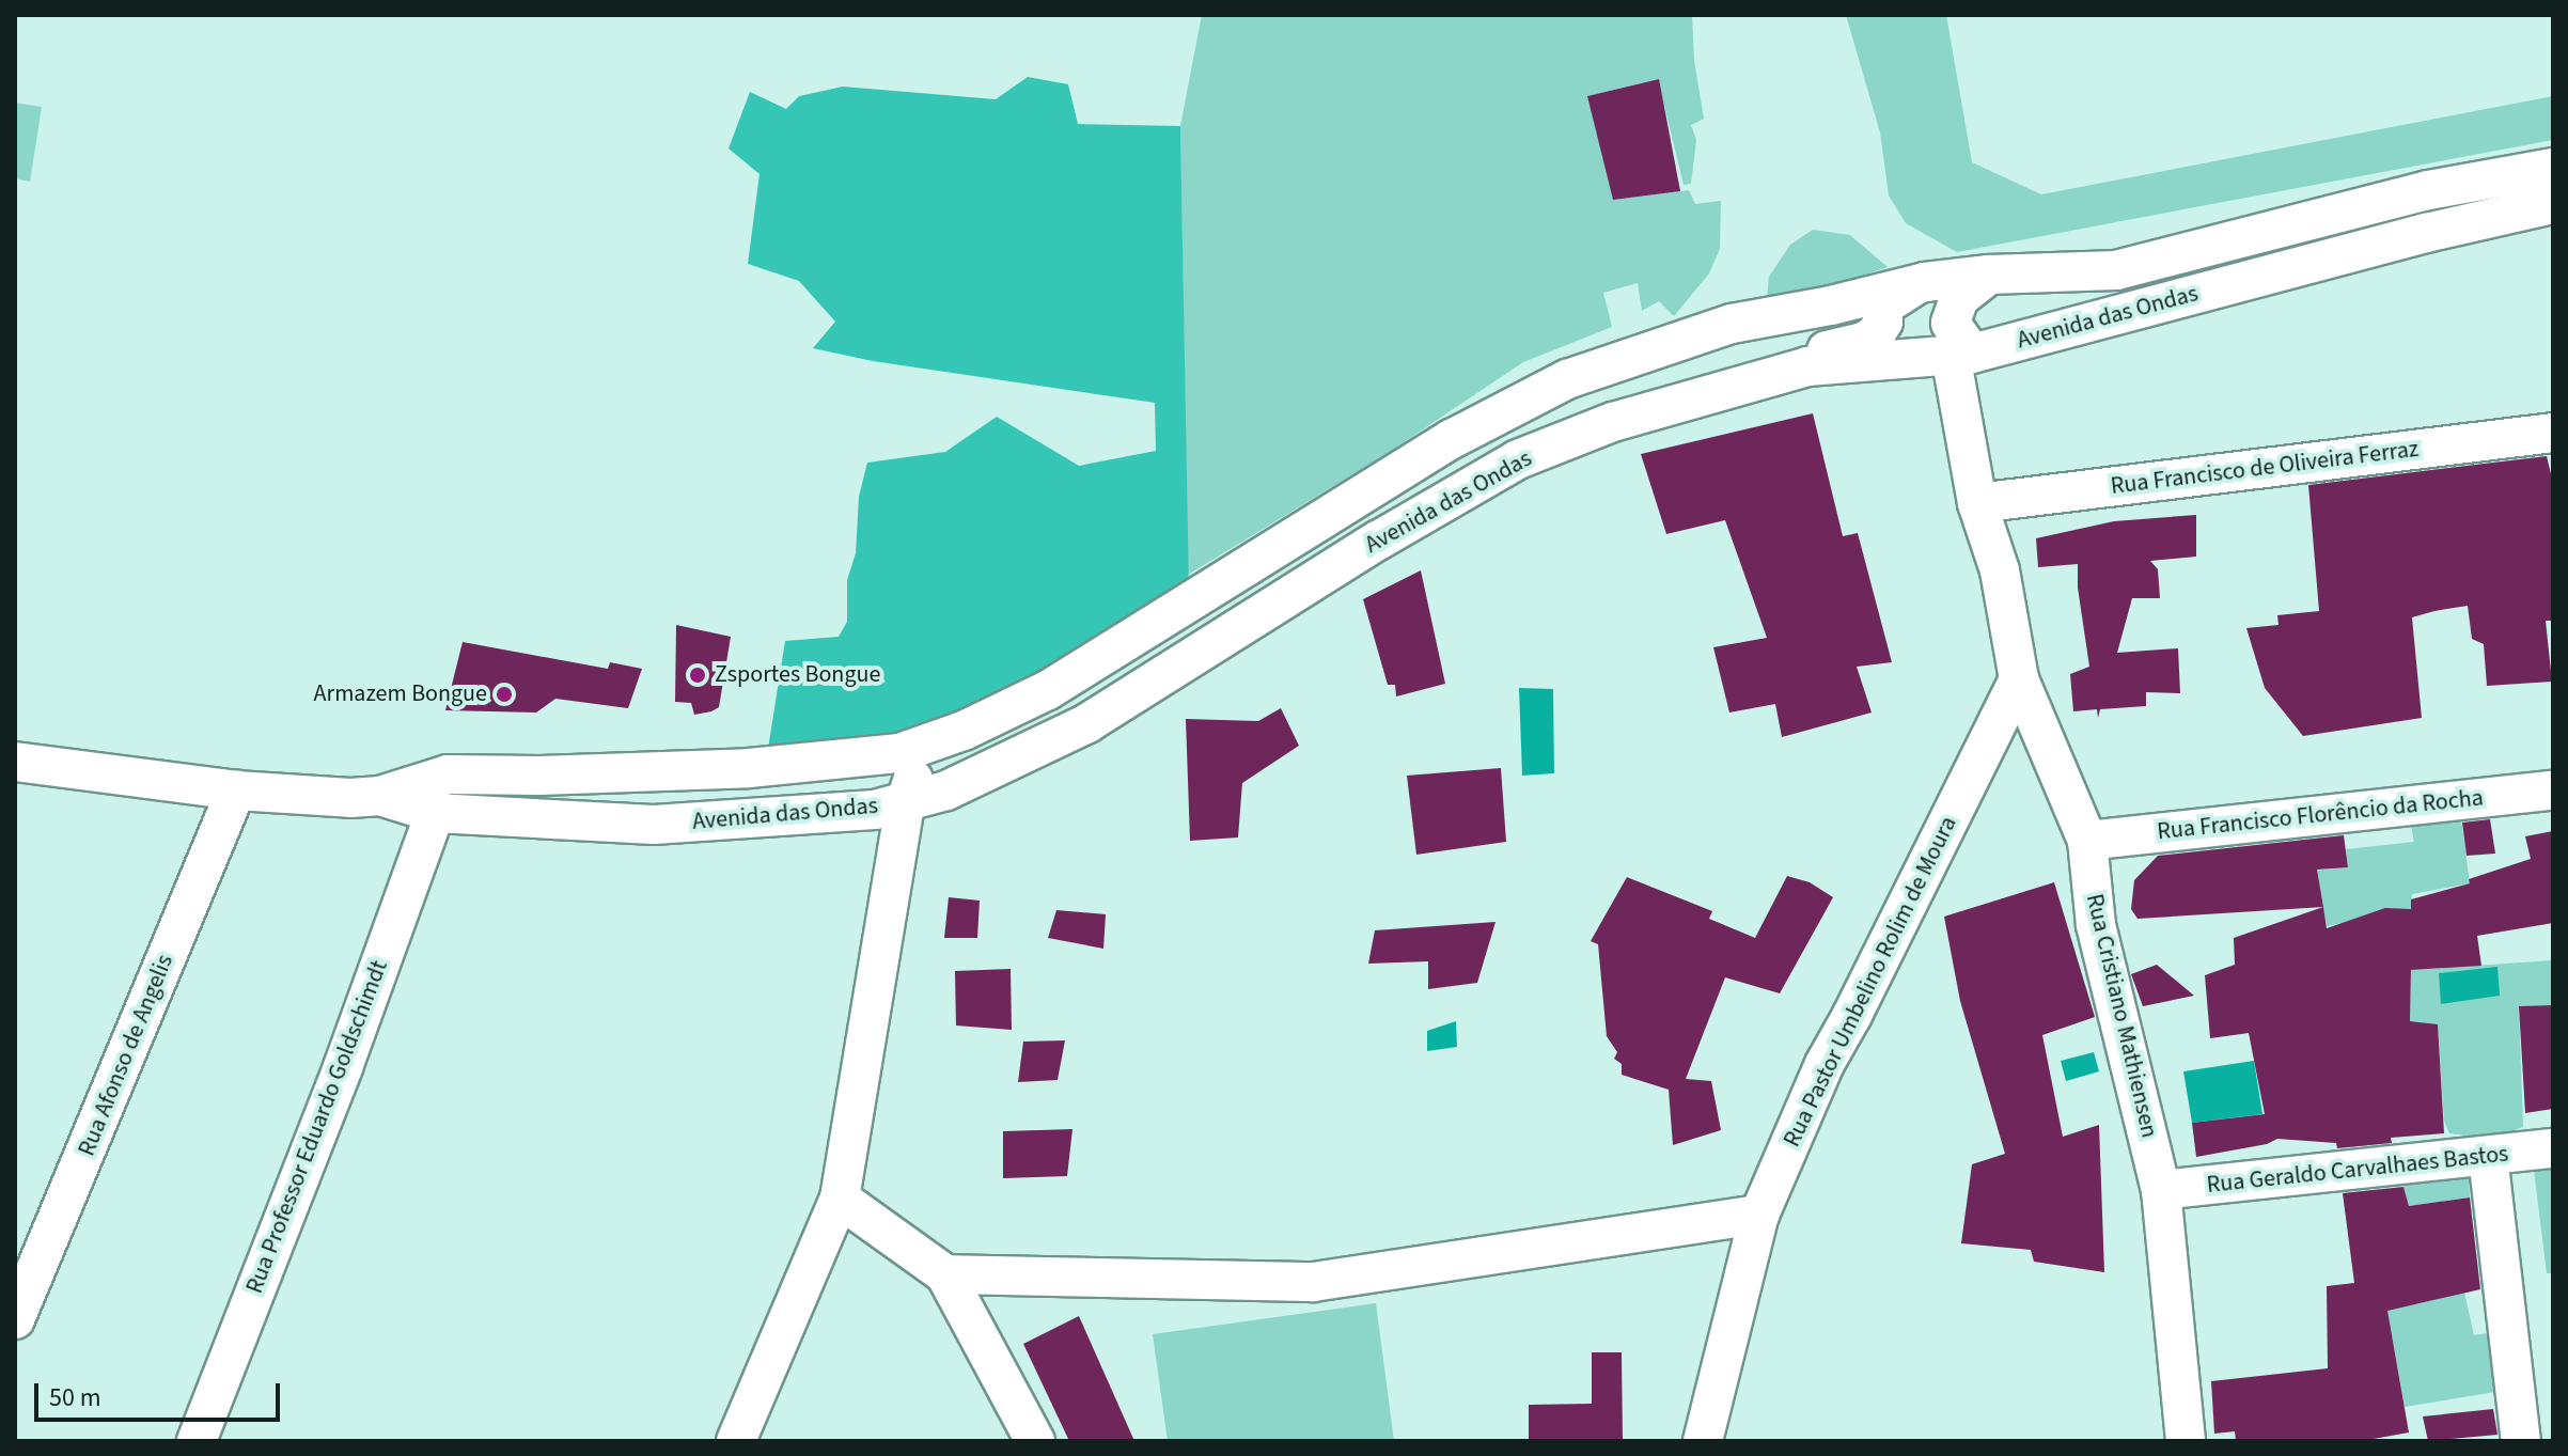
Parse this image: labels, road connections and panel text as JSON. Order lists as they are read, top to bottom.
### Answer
{
  "streets": {
    "street": [
      "Avenida das Ondas",
      "Rua Francisco de Oliveira Ferraz",
      "Rua Francisco Florêncio da Rocha",
      "Rua Pastor Umbelino Rolim de Moura",
      "Rua Cristiano Mathiensen",
      "Rua Afonso de Angelis",
      "Rua Professor Eduardo Goldschimdt",
      "Rua Geraldo Carvalhaes Bastos"
    ]
  },
  "crossings": [
    ["Avenida das Ondas", "Rua Cristiano Mathiensen"],
    ["Avenida das Ondas", "Rua Afonso de Angelis"],
    ["Avenida das Ondas", "Rua Professor Eduardo Goldschimdt"],
    ["Rua Francisco de Oliveira Ferraz", "Rua Cristiano Mathiensen"],
    ["Rua Francisco Florêncio da Rocha", "Rua Cristiano Mathiensen"],
    ["Rua Pastor Umbelino Rolim de Moura", "Rua Cristiano Mathiensen"],
    ["Rua Cristiano Mathiensen", "Rua Geraldo Carvalhaes Bastos"]
  ],
  "places": ["Zsportes Bongue", "Armazem Bongue"],
  "scale_bar": "50 m"
}
